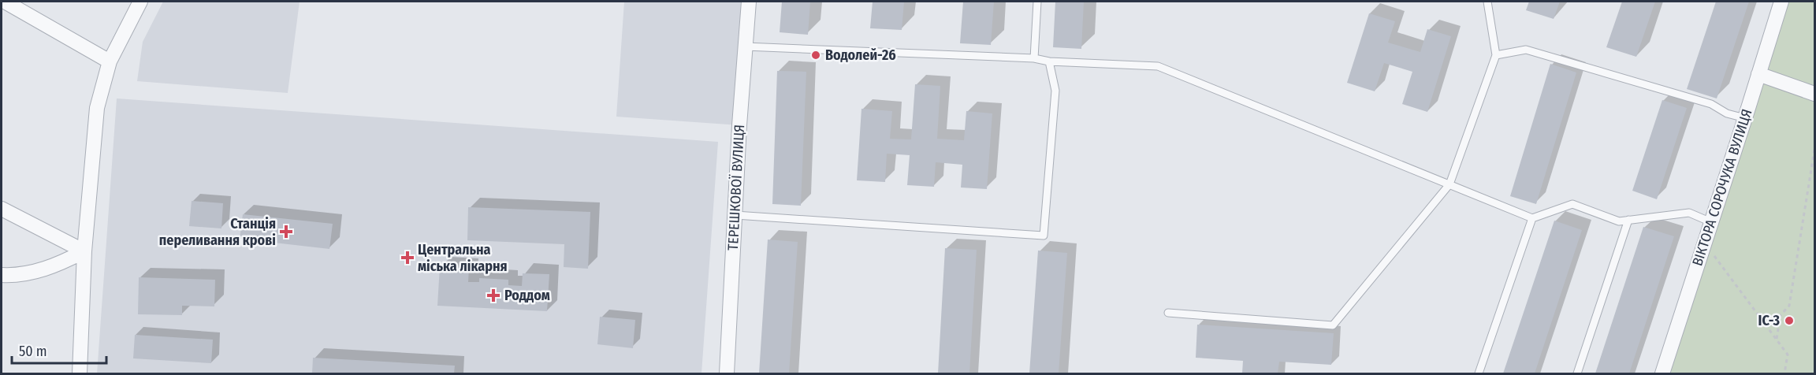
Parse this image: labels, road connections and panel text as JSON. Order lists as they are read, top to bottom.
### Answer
{
  "streets": {
    "street": ["ТЕРЕШКОВОЇ ВУЛИЦЯ", "ВІКТОРА СОРОЧУКА ВУЛИЦЯ"]
  },
  "places": {
    "other": ["Водолей-26", "ІС-3"],
    "health": ["Станція переливання крові", "Центральна міська лікарня", "Роддом"]
  },
  "scale_bar": "50 m"
}
